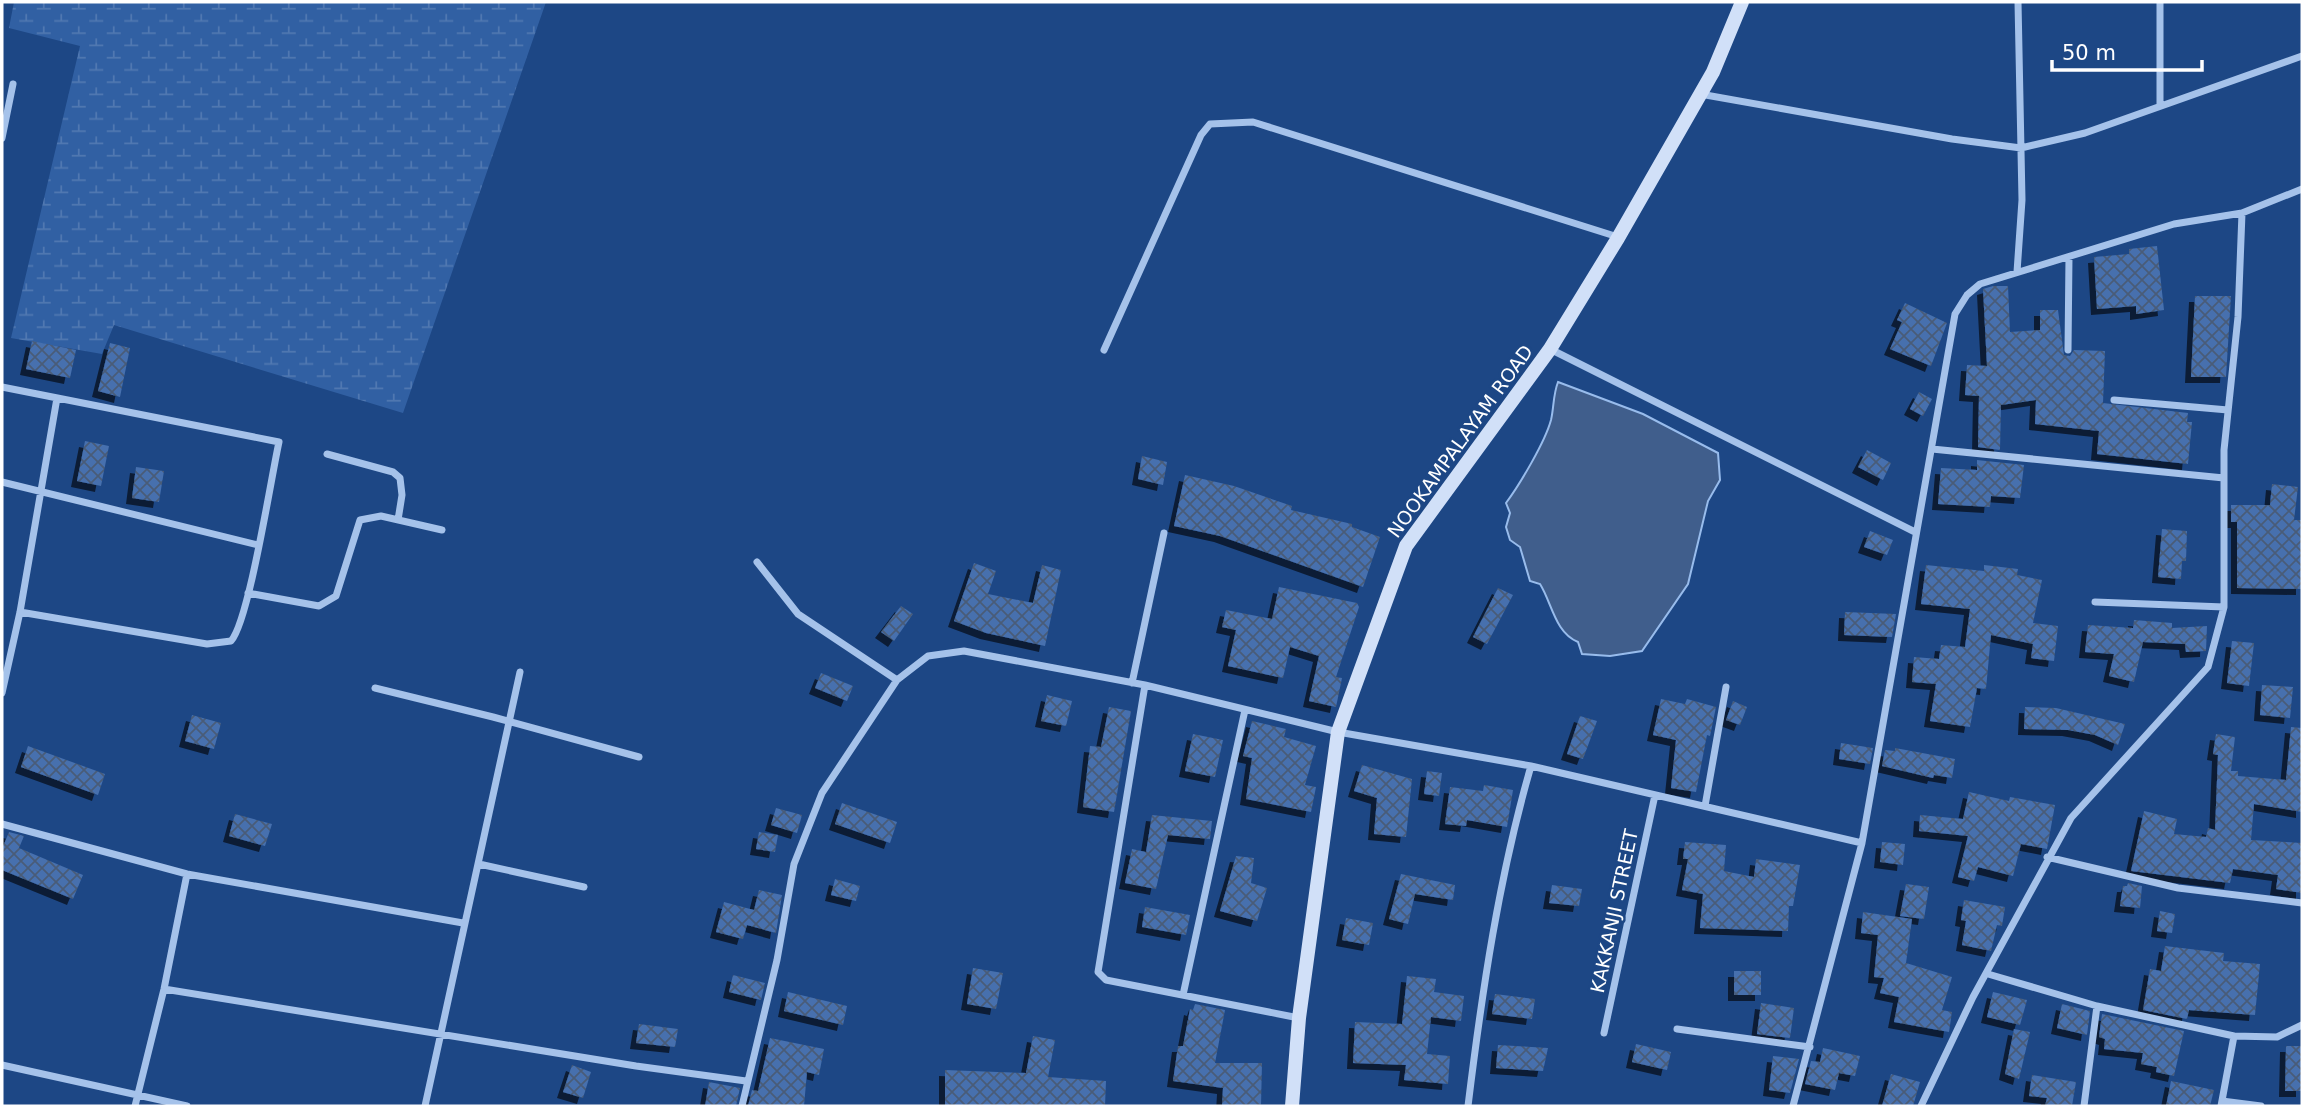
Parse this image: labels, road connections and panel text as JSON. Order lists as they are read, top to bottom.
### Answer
{
  "streets": {
    "street": ["NOOKAMPALAYAM ROAD", "KAKKANJI STREET"]
  },
  "scale_bar": "50 m"
}
